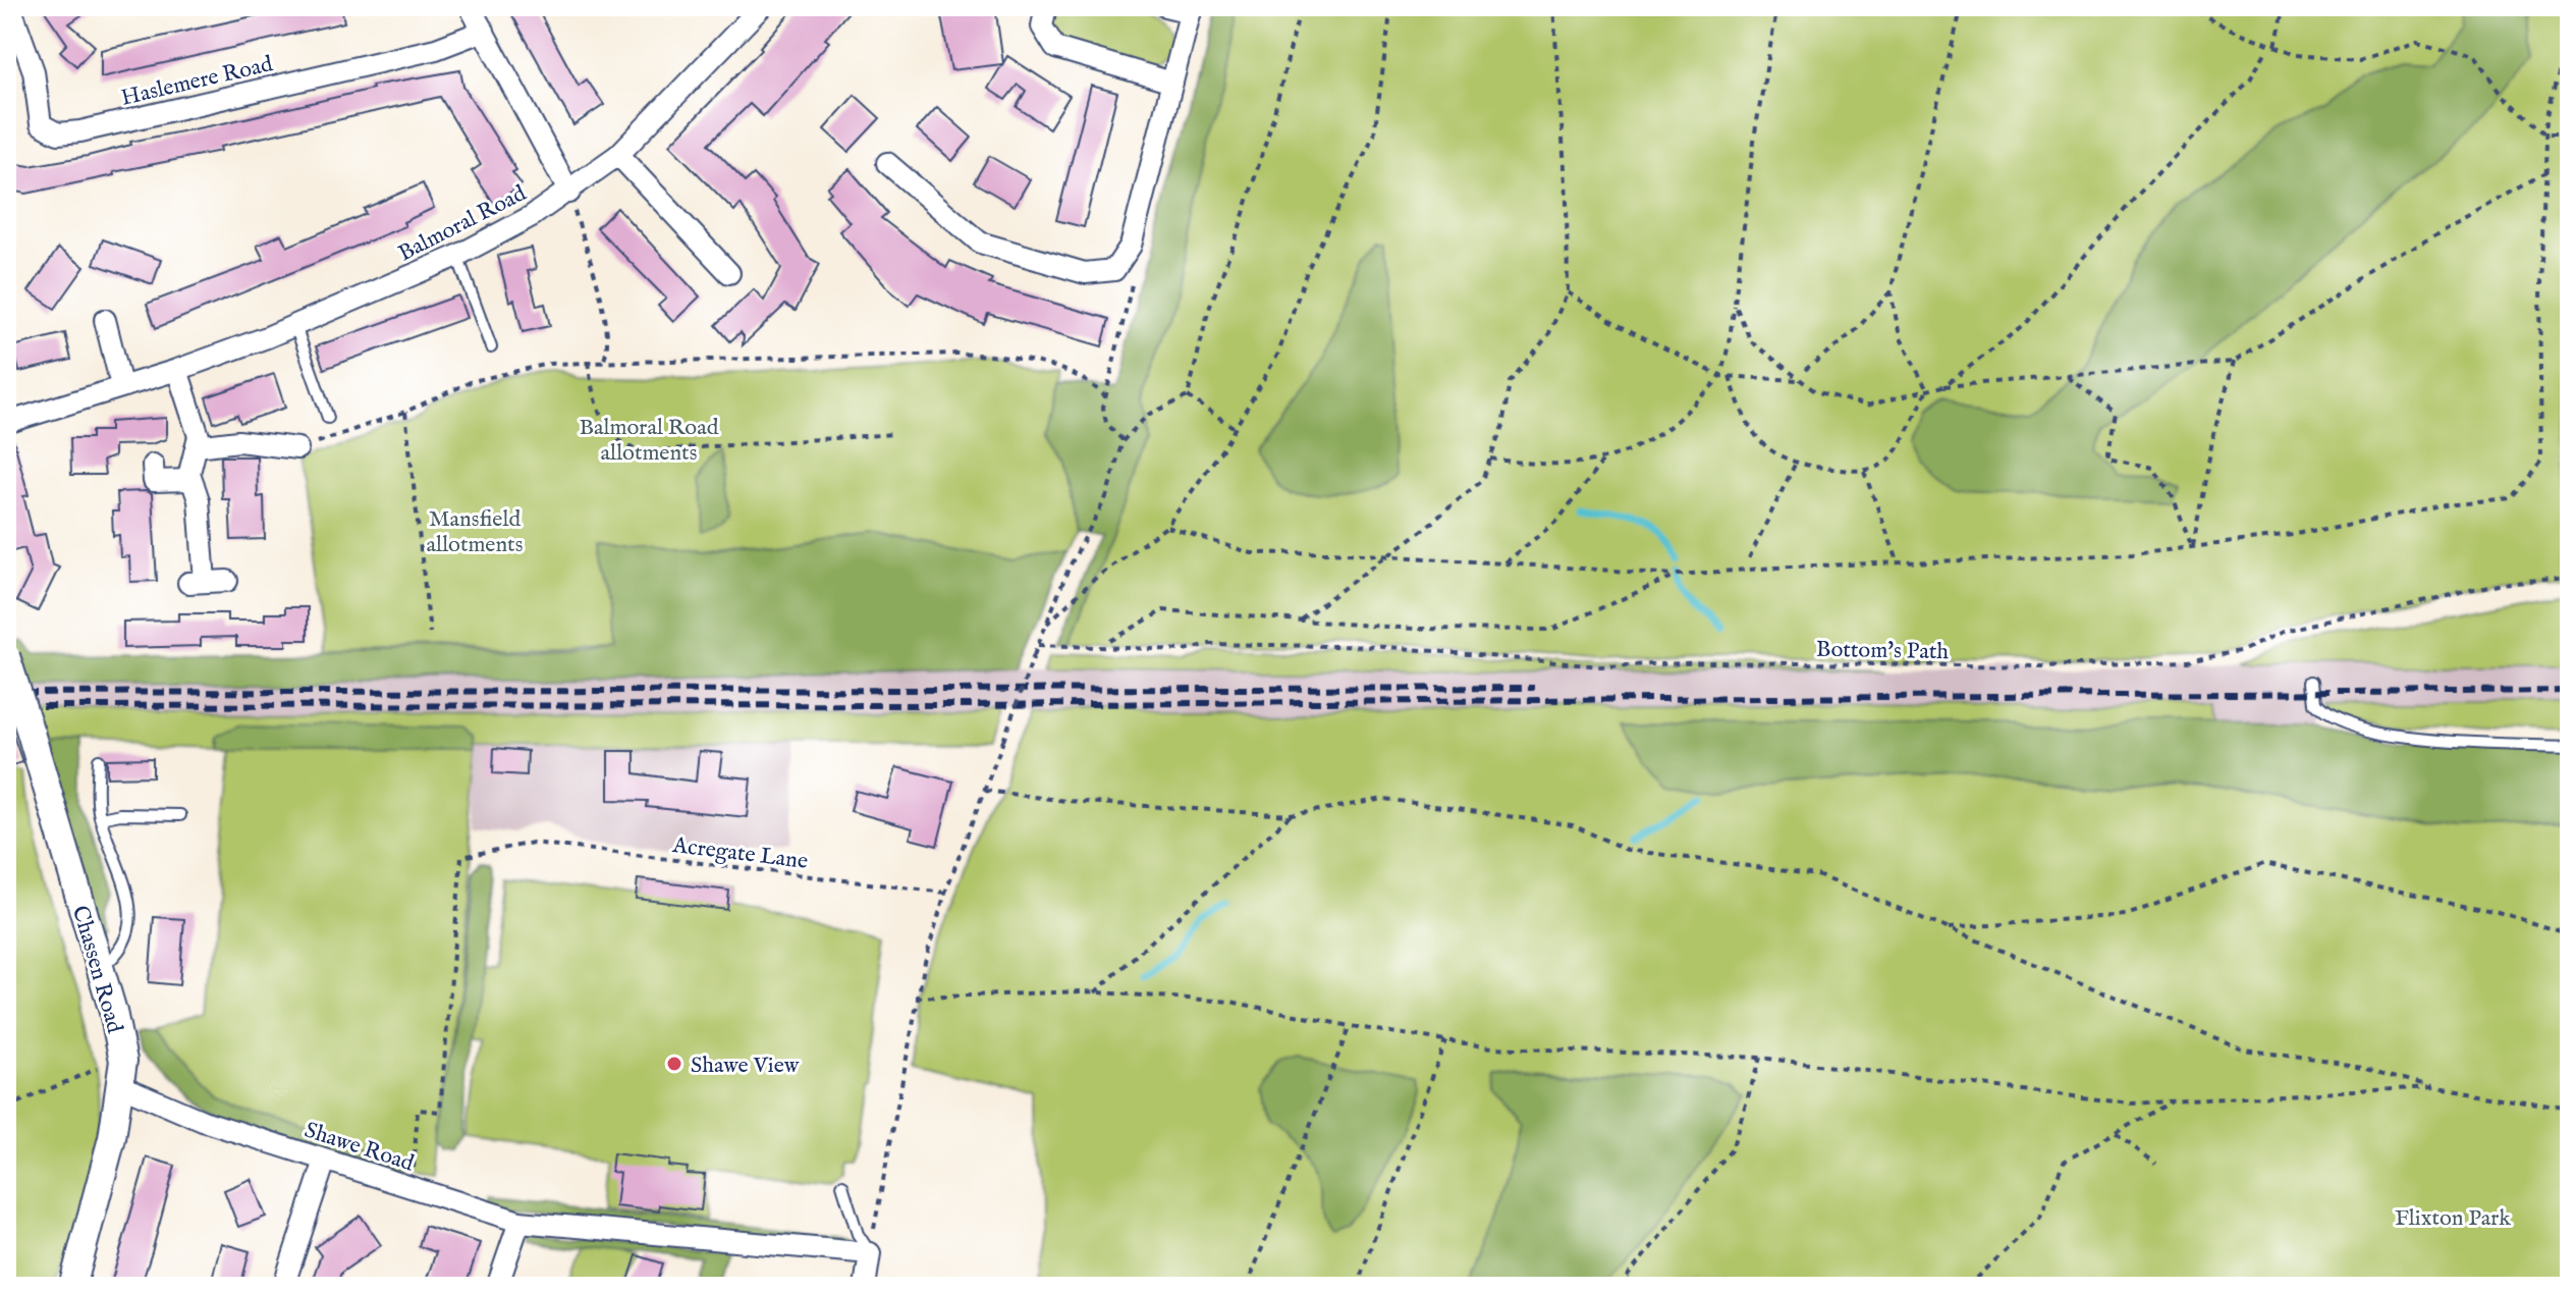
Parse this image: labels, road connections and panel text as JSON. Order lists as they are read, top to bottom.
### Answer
{
  "streets": {
    "street": [
      "Haslemere Road",
      "Balmoral Road",
      "Chassen Road",
      "Shawe Road"
    ],
    "path": ["Bottom's Path", "Acregate Lane"]
  },
  "crossings": [
    ["Acregate Lane", "Shawe Road"],
    ["Chassen Road", "Shawe Road"]
  ],
  "parks": ["Balmoral Road allotments", "Mansfield allotments", "Flixton Park"],
  "places": ["Shawe View"]
}
